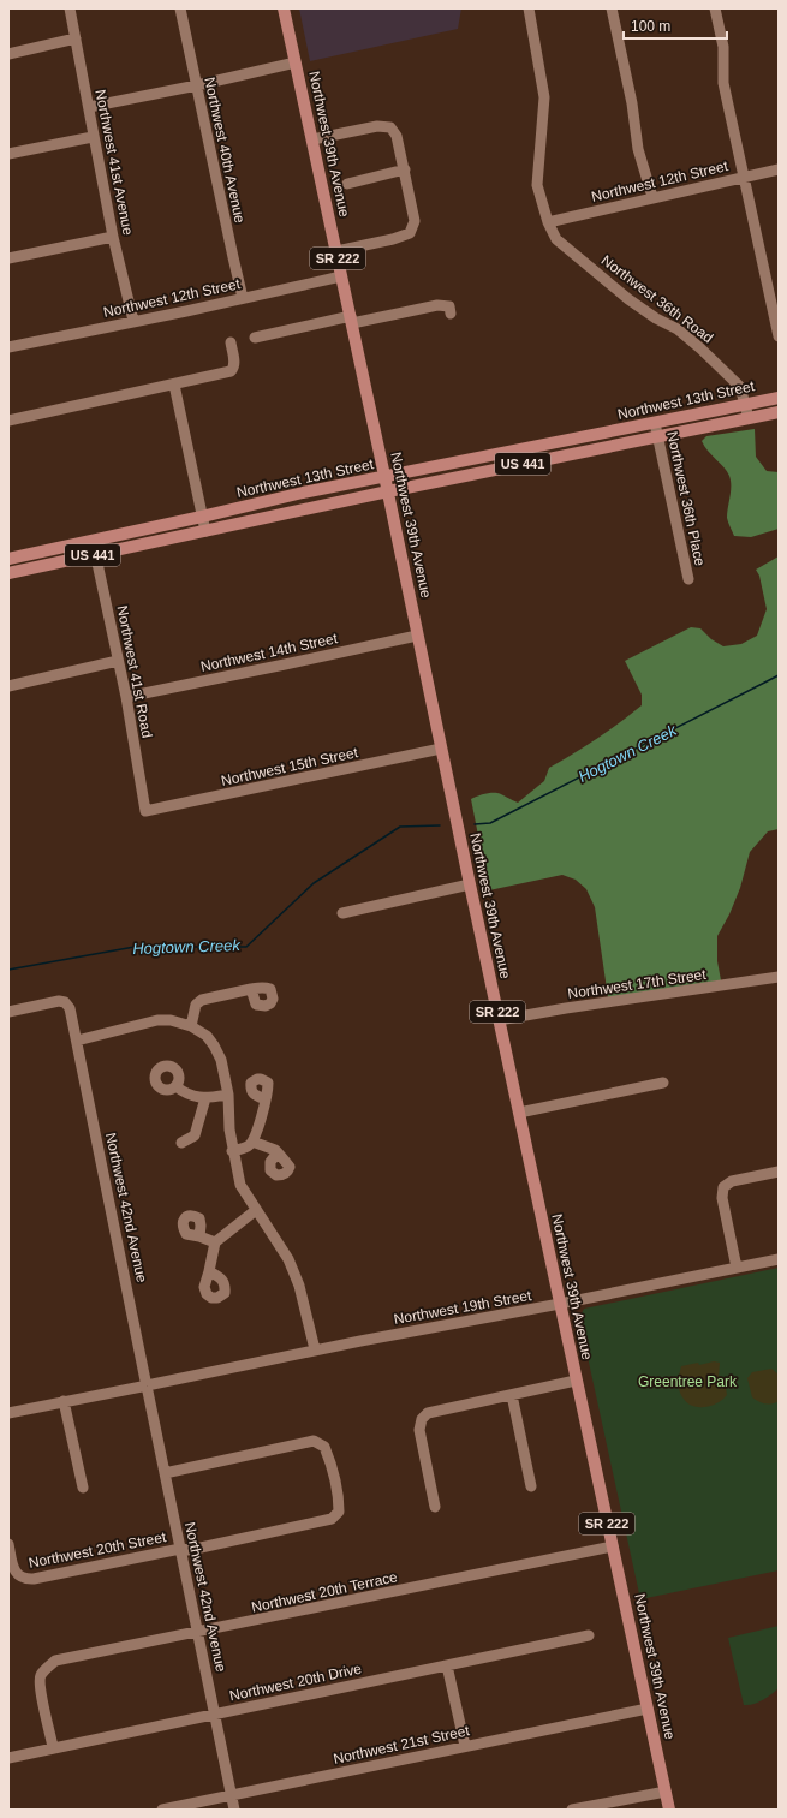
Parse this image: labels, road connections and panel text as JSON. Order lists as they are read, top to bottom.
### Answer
{
  "streets": {
    "main road": [
      "Northwest 39th Avenue",
      "SR 222",
      "Northwest 13th Street",
      "US 441"
    ],
    "street": [
      "Northwest 40th Avenue",
      "Northwest 41st Avenue",
      "Northwest 12th Street",
      "Northwest 36th Road",
      "Northwest 36th Place",
      "Northwest 14th Street",
      "Northwest 41st Road",
      "Northwest 15th Street",
      "Northwest 17th Street",
      "Northwest 42nd Avenue",
      "Northwest 19th Street",
      "Northwest 20th Street",
      "Northwest 20th Terrace",
      "Northwest 20th Drive",
      "Northwest 21st Street"
    ]
  },
  "crossings": [
    ["Northwest 39th Avenue", "Northwest 12th Street"],
    ["Northwest 39th Avenue", "Northwest 13th Street"],
    ["Northwest 39th Avenue", "Northwest 14th Street"],
    ["Northwest 39th Avenue", "Northwest 15th Street"],
    ["Northwest 39th Avenue", "Northwest 17th Street"],
    ["Northwest 39th Avenue", "Northwest 19th Street"],
    ["Northwest 39th Avenue", "Northwest 20th Terrace"],
    ["Northwest 39th Avenue", "Northwest 21st Street"],
    ["Northwest 40th Avenue", "Northwest 12th Street"],
    ["Northwest 41st Avenue", "Northwest 12th Street"],
    ["Northwest 12th Street", "Northwest 36th Road"],
    ["Northwest 36th Road", "Northwest 13th Street"],
    ["Northwest 13th Street", "Northwest 36th Place"],
    ["Northwest 13th Street", "Northwest 41st Road"],
    ["Northwest 14th Street", "Northwest 41st Road"],
    ["Northwest 41st Road", "Northwest 15th Street"],
    ["Northwest 42nd Avenue", "Northwest 19th Street"],
    ["Northwest 42nd Avenue", "Northwest 20th Street"],
    ["Northwest 42nd Avenue", "Northwest 20th Terrace"],
    ["Northwest 42nd Avenue", "Northwest 20th Drive"],
    ["Northwest 42nd Avenue", "Northwest 21st Street"],
    ["Northwest 20th Terrace", "Northwest 20th Drive"]
  ],
  "water": ["Hogtown Creek"],
  "parks": ["Greentree Park"],
  "scale_bar": "100 m"
}
